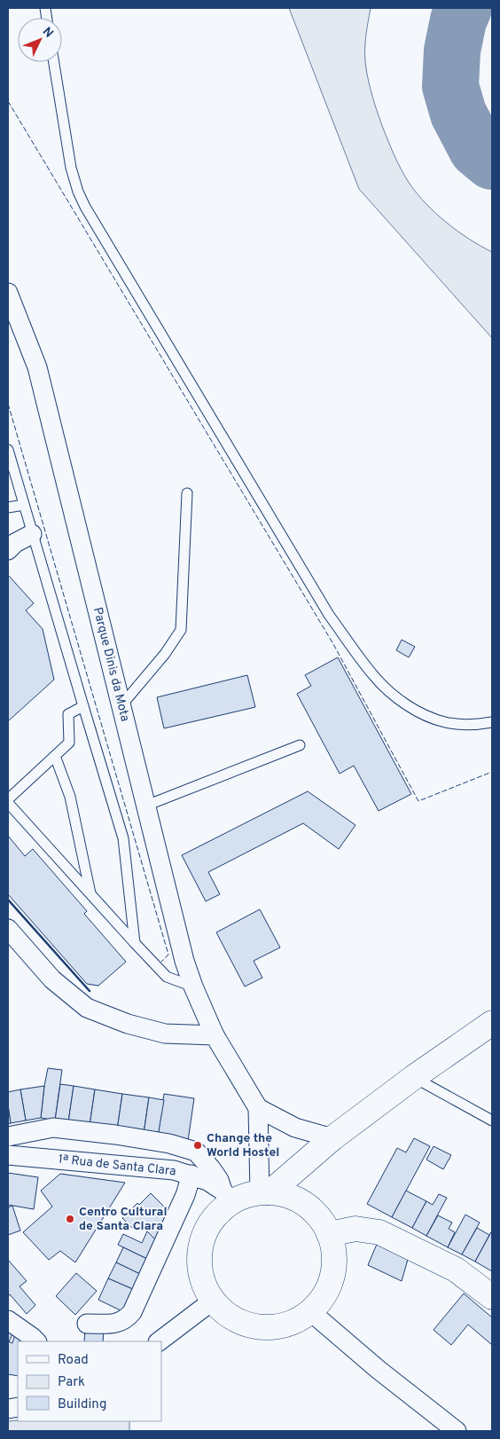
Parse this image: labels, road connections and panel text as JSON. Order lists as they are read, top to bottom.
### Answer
{
  "streets": {
    "street": ["Parque Dinis da Mota", "1ª Rua de Santa Clara"]
  },
  "places": ["Change the World Hostel", "Centro Cultural de Santa Clara"],
  "legend": ["Road", "Park", "Building"],
  "north": "top right"
}
